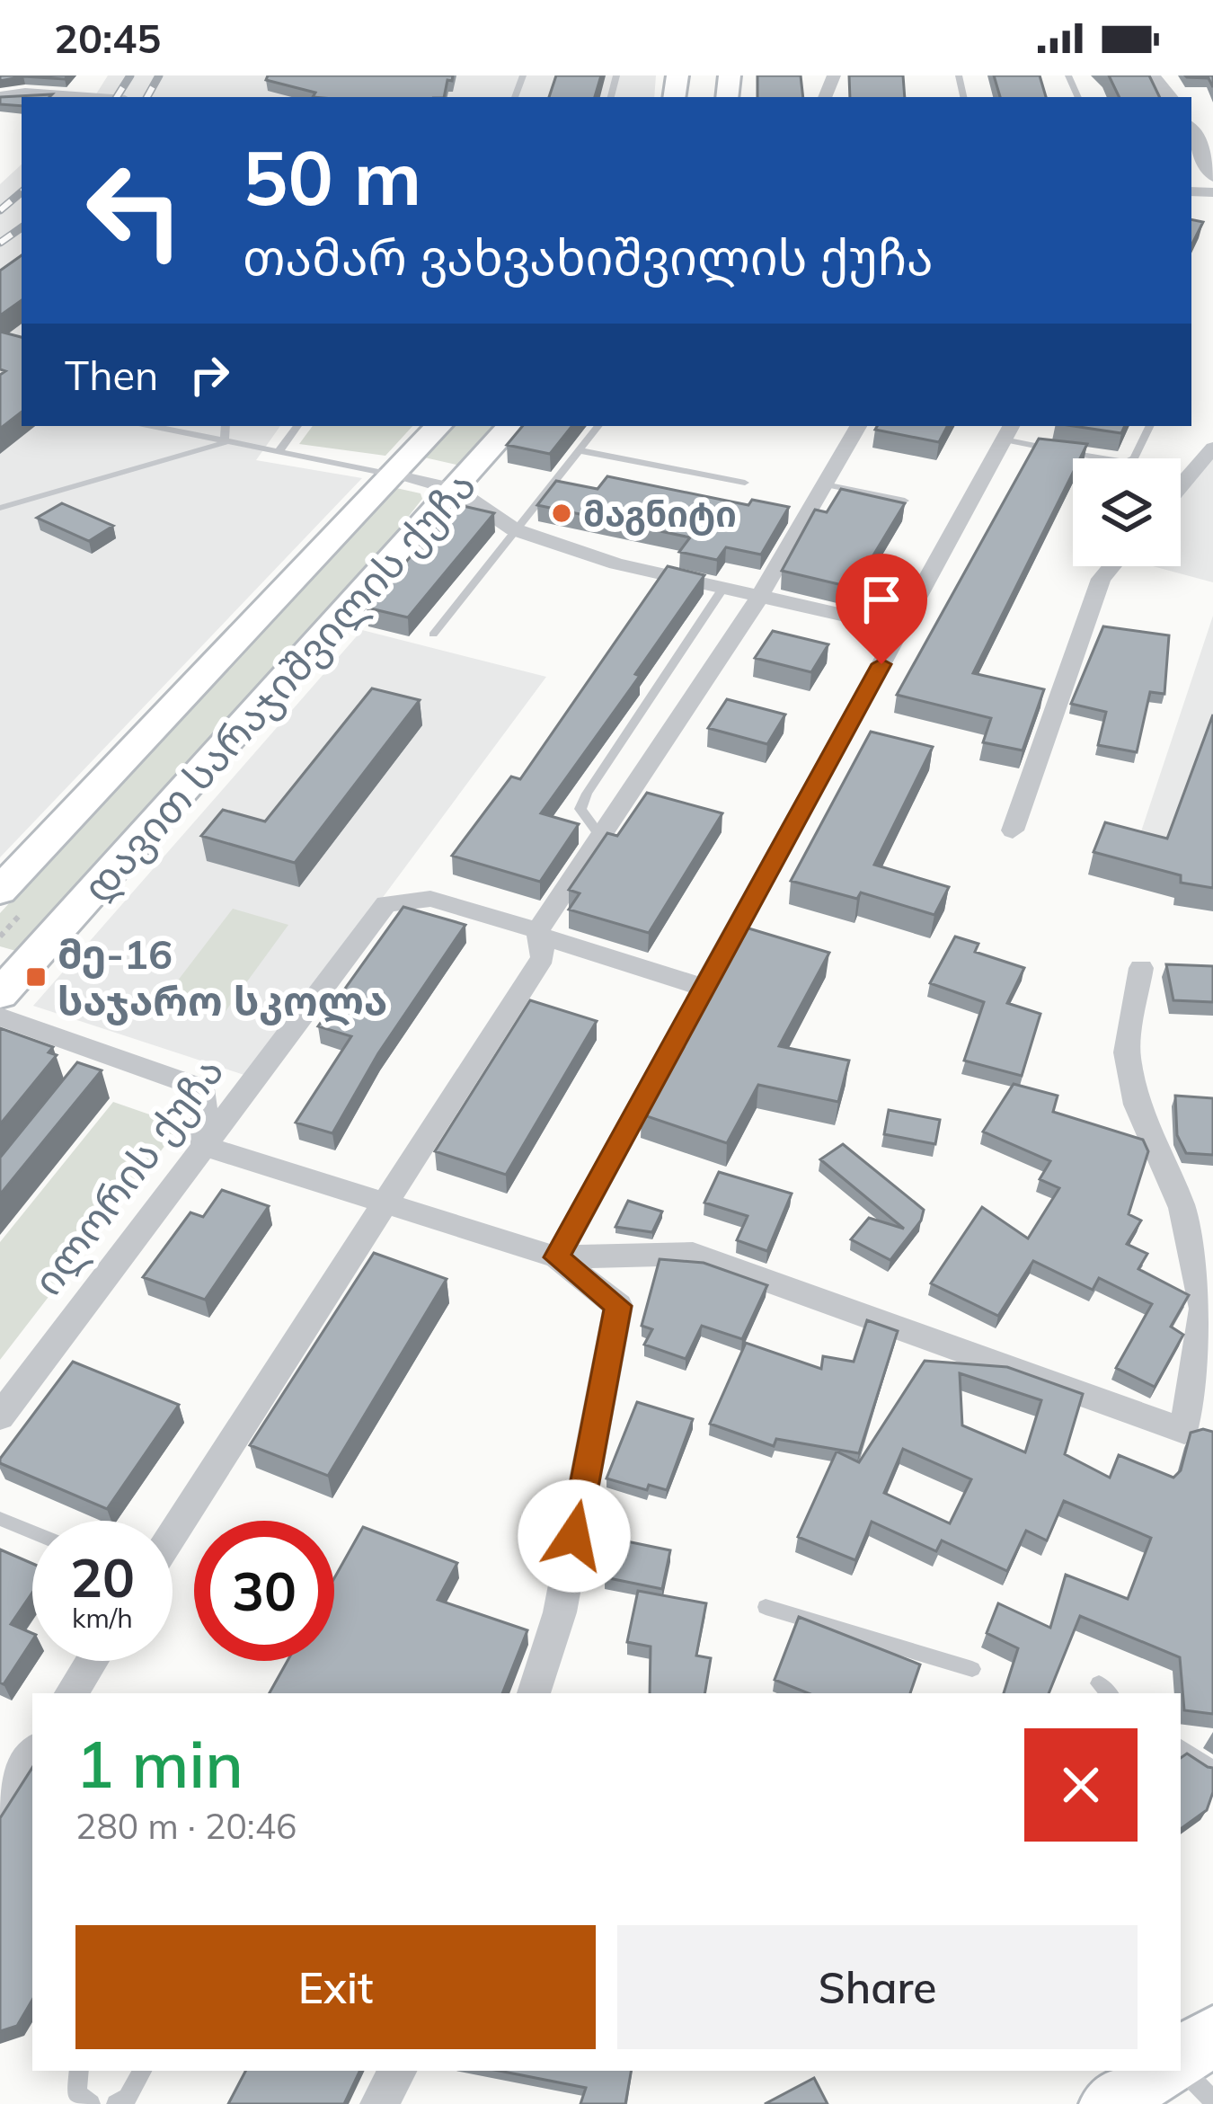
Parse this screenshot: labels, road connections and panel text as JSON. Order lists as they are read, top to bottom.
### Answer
{
  "streets": {
    "main road": ["დავით სარაჯიშვილის ქუჩა"],
    "street": ["ილორის ქუჩა"]
  },
  "places": {
    "other": ["მაგნიტი"],
    "transit": ["მე-16 საჯარო სკოლა"]
  },
  "page": {
    "status": "20:45",
    "turn": ["50 m", "თამარ ვახვახიშვილის ქუჩა"],
    "then": "Then",
    "speed": "20 km/h",
    "limit": "30",
    "heading": ["1 min", "280 m · 20:46"],
    "buttons": ["Exit", "Share"]
  }
}
